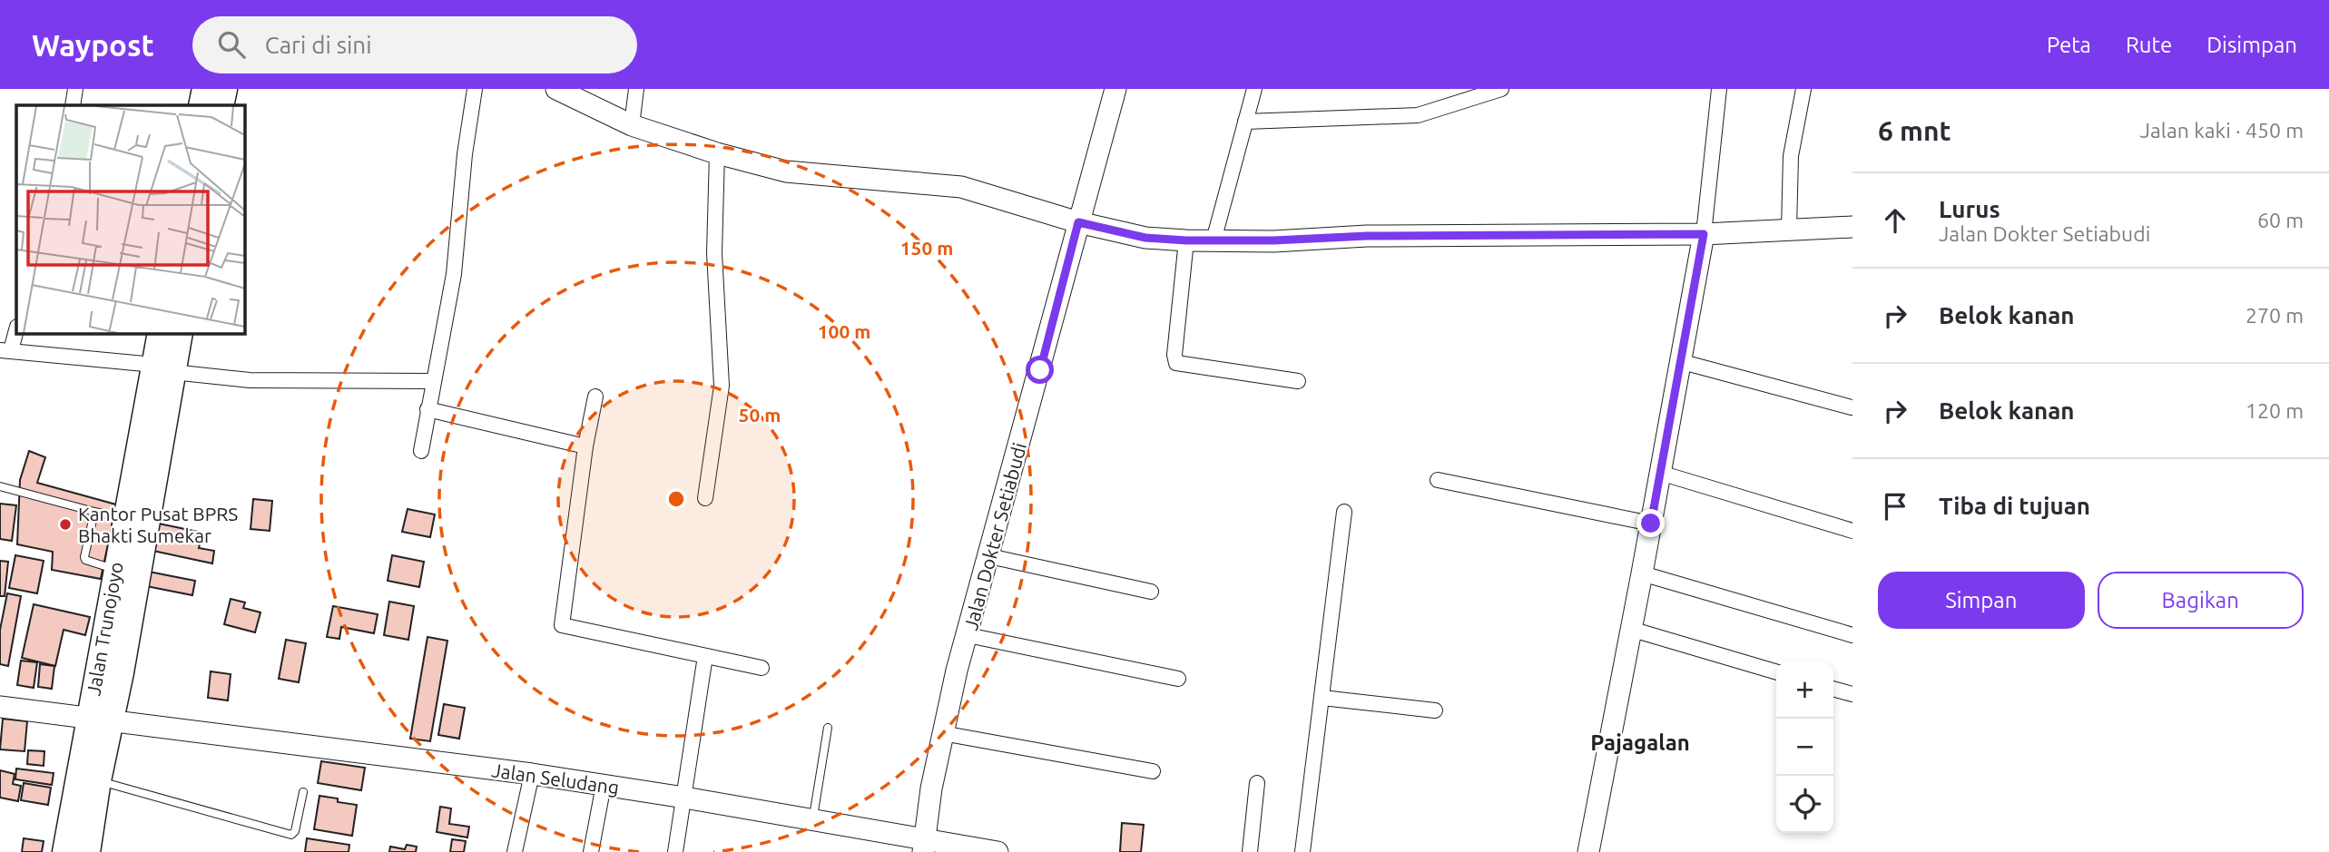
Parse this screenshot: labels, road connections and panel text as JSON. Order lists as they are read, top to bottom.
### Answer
{
  "streets": {
    "highway": ["Jalan Trunojoyo"],
    "street": ["Jalan Dokter Setiabudi", "Jalan Seludang"]
  },
  "crossings": [
    ["Jalan Dokter Setiabudi", "Jalan Seludang"],
    ["Jalan Trunojoyo", "Jalan Seludang"]
  ],
  "districts": ["Pajagalan"],
  "places": ["Kantor Pusat BPRS Bhakti Sumekar"],
  "page": {
    "header": "Waypost",
    "search": "Cari di sini",
    "nav": ["Peta", "Rute", "Disimpan"],
    "heading": ["6 mnt", "Jalan kaki · 450 m"],
    "list": [
      ["Lurus", "Jalan Dokter Setiabudi", "60 m"],
      ["Belok kanan", "270 m"],
      ["Belok kanan", "120 m"],
      "Tiba di tujuan"
    ],
    "buttons": ["Simpan", "Bagikan"],
    "map_buttons": ["+", "−"]
  },
  "rings": ["150 m", "100 m", "50 m"]
}
